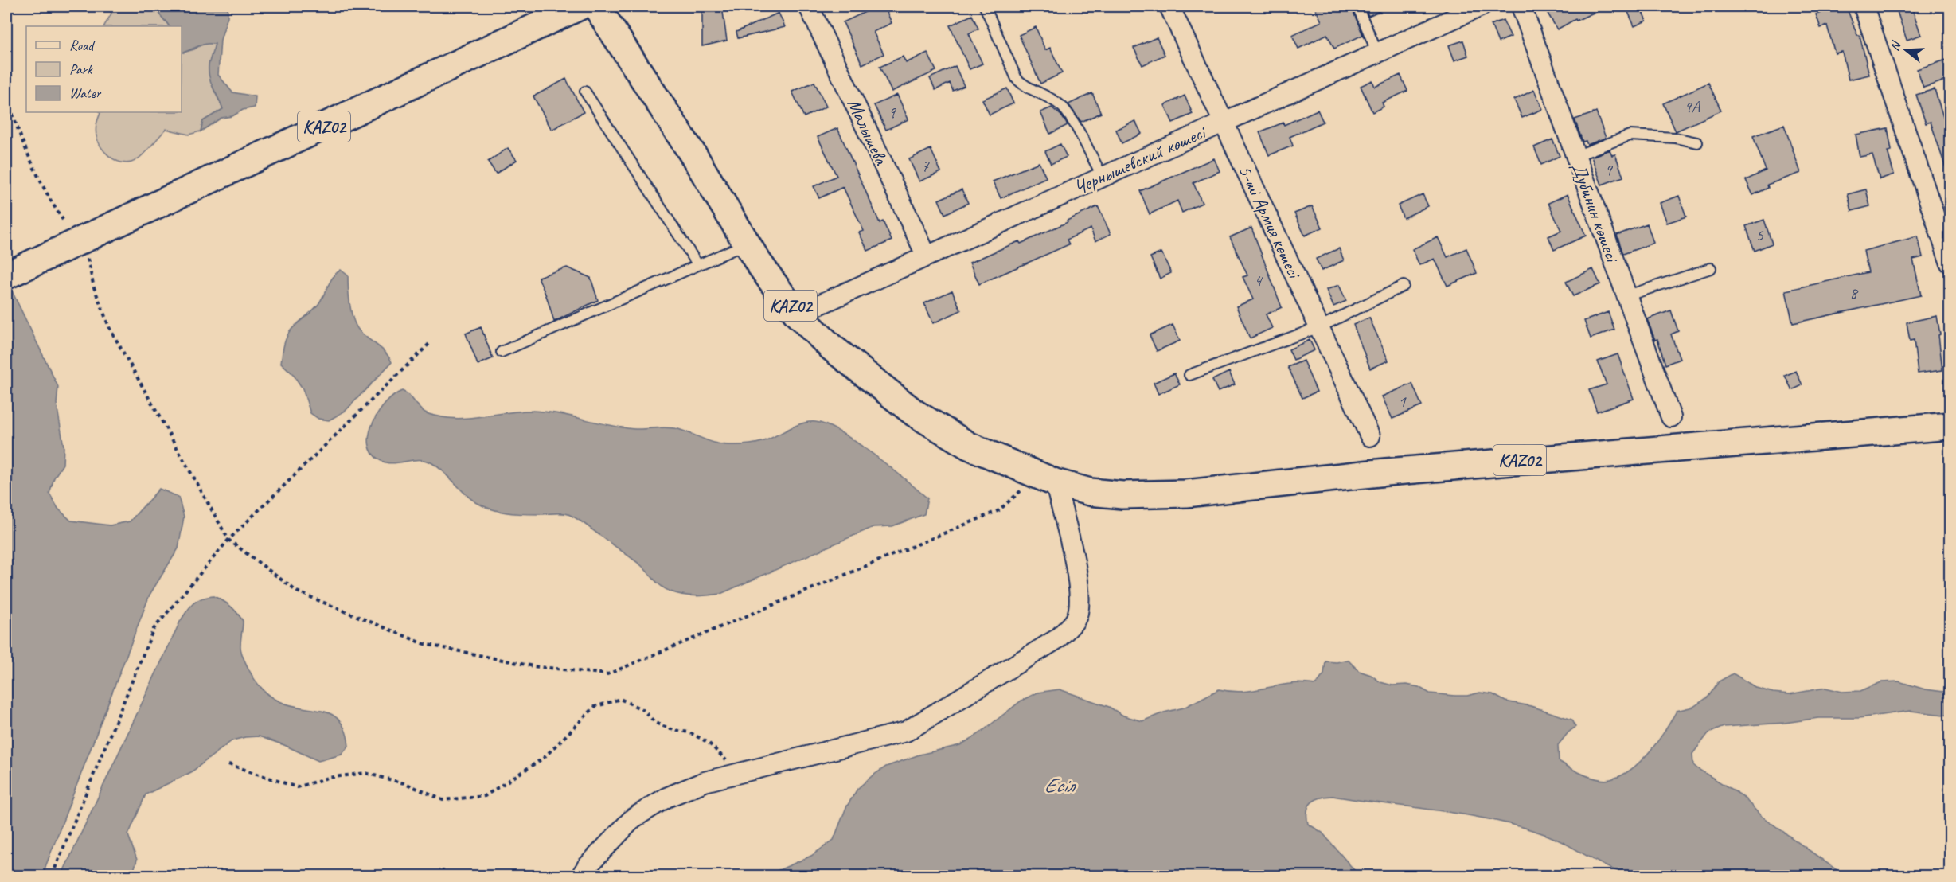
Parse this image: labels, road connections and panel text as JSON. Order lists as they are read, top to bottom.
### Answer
{
  "streets": {
    "highway": ["KAZ02"],
    "street": [
      "Малышева",
      "Чернышевский көшесі",
      "Дубинин көшесі",
      "5-ші Армия көшесі"
    ]
  },
  "crossings": [
    ["KAZ02", "Чернышевский көшесі"],
    ["Малышева", "Чернышевский көшесі"],
    ["Чернышевский көшесі", "5-ші Армия көшесі"]
  ],
  "water": ["Есіл"],
  "house_numbers": [
    "9А",
    "9",
    "7",
    "9",
    "5",
    "4",
    "8",
    "1"
  ],
  "legend": ["Road", "Park", "Water"],
  "north": "left"
}
